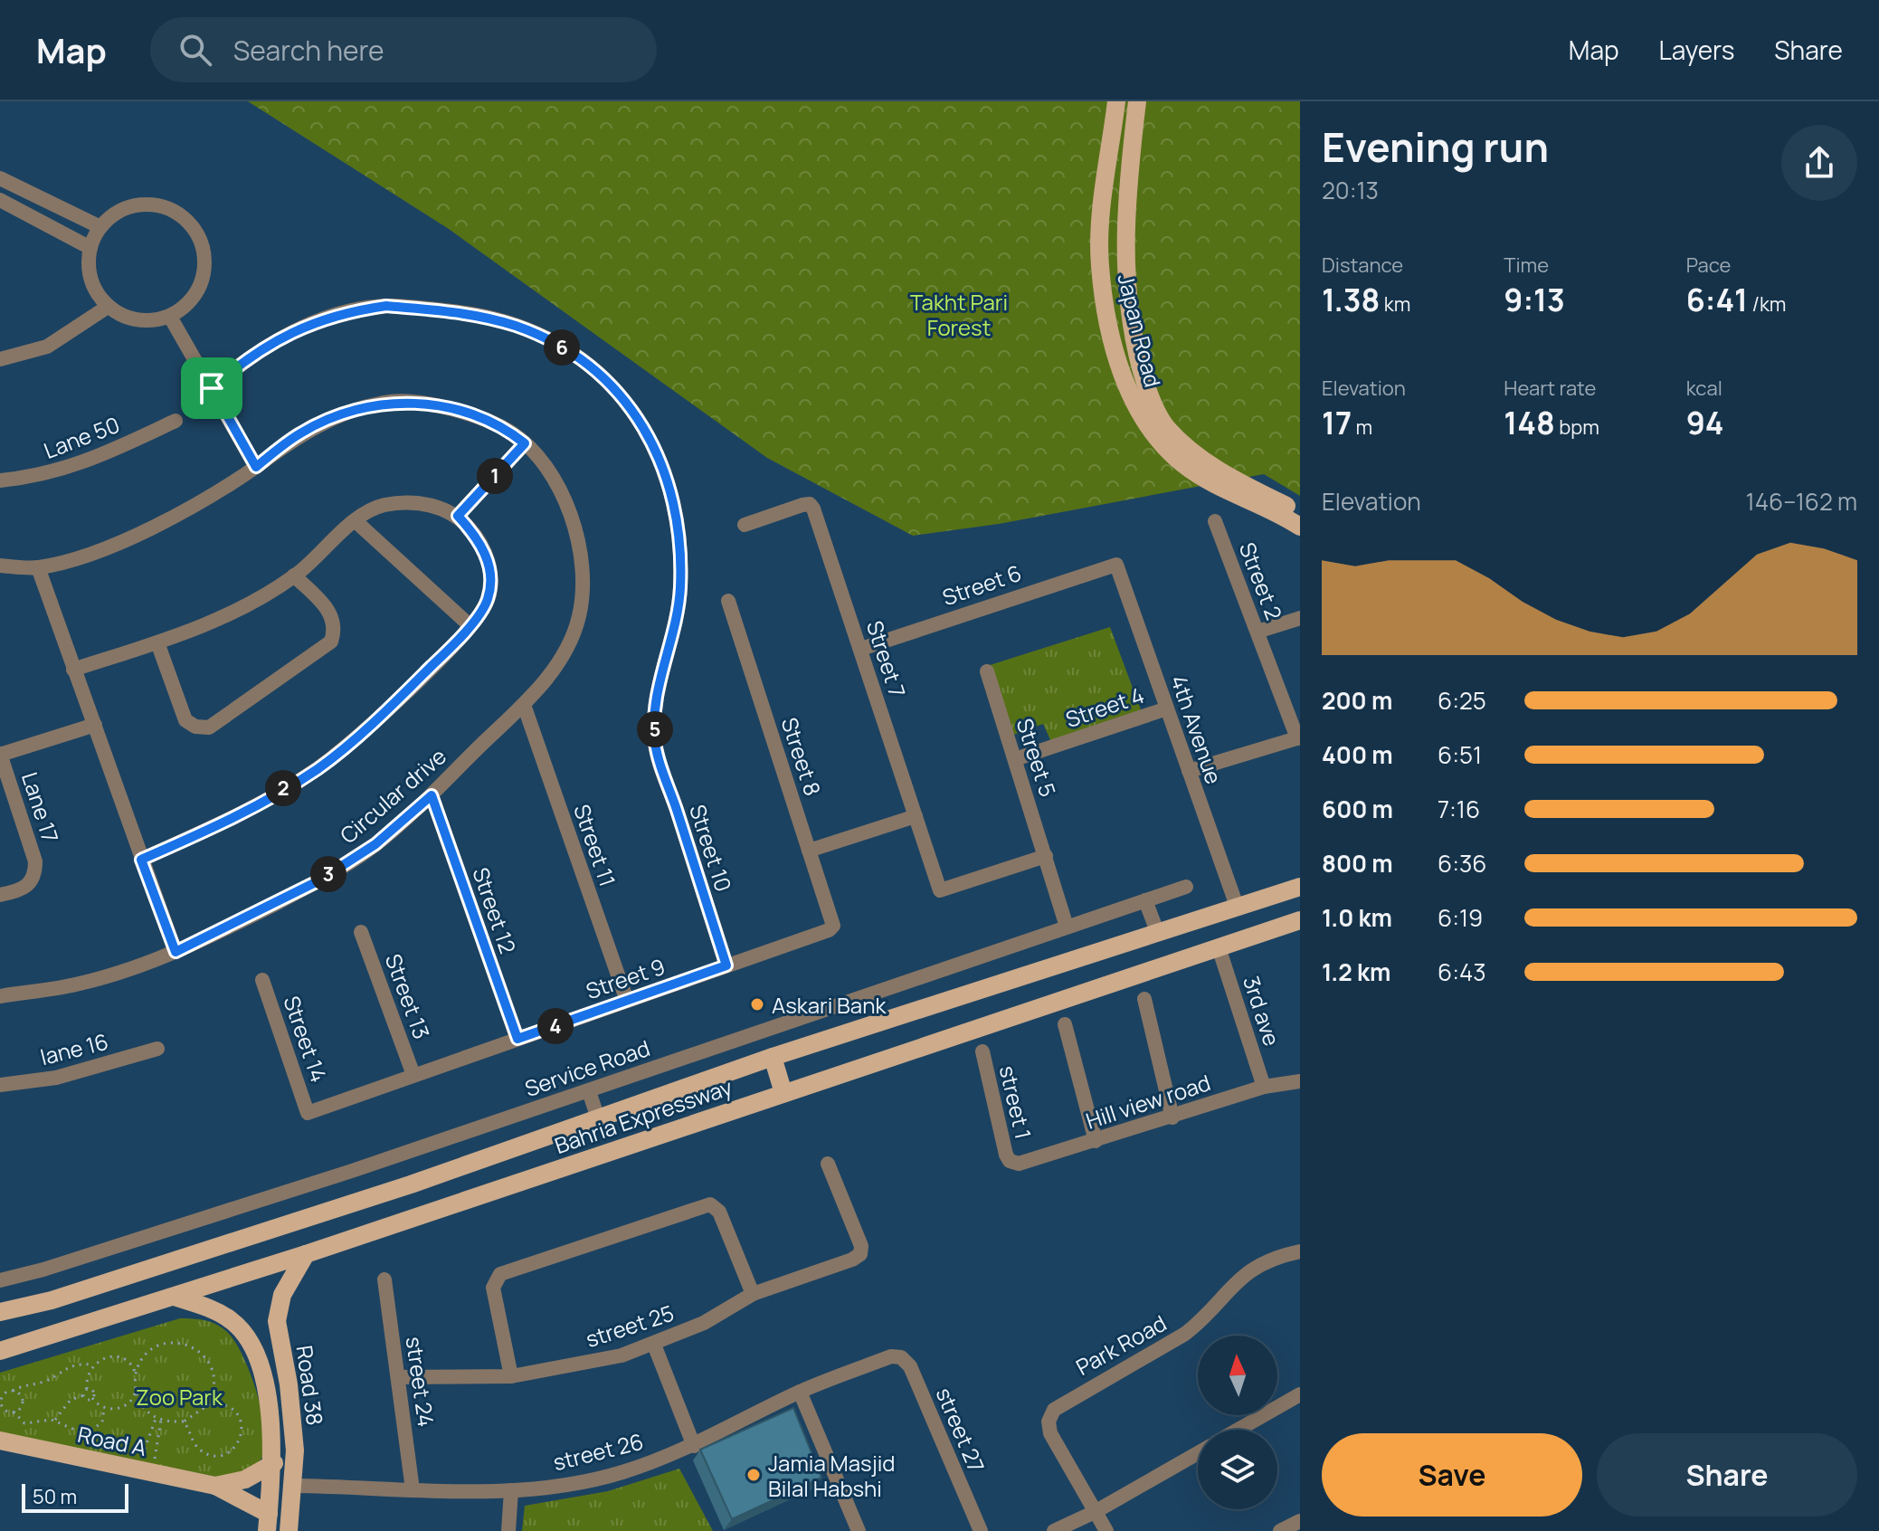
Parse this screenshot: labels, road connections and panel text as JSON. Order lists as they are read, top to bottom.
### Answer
{
  "streets": {
    "main road": [
      "Japan Road",
      "Bahria Expressway",
      "Road 38",
      "Road A"
    ],
    "street": [
      "Lane 50",
      "Street 2",
      "Street 6",
      "Street 7",
      "Street 4",
      "4th Avenue",
      "Street 8",
      "Street 5",
      "Circular drive",
      "Lane 17",
      "Street 11",
      "Street 10",
      "Street 12",
      "Street 9",
      "Street 13",
      "3rd ave",
      "Street 14",
      "lane 16",
      "Service Road",
      "Hill view road",
      "street 1",
      "street 25",
      "Park Road",
      "street 24",
      "street 27",
      "street 26"
    ]
  },
  "crossings": [
    ["Street 6", "Street 7"],
    ["Street 6", "4th Avenue"],
    ["Street 7", "Street 5"],
    ["Street 4", "4th Avenue"],
    ["Street 4", "Street 5"],
    ["4th Avenue", "Bahria Expressway"],
    ["Street 8", "Street 9"],
    ["Circular drive", "Street 11"],
    ["Circular drive", "Street 12"],
    ["Street 11", "Street 9"],
    ["Street 10", "Street 9"],
    ["Street 12", "Street 9"],
    ["Street 9", "Street 13"],
    ["Street 9", "Street 14"],
    ["3rd ave", "Hill view road"],
    ["3rd ave", "Bahria Expressway"],
    ["Hill view road", "street 1"],
    ["Bahria Expressway", "Road 38"],
    ["street 25", "street 24"],
    ["street 24", "street 26"],
    ["Road 38", "street 26"],
    ["street 27", "street 26"]
  ],
  "parks": ["Takht Pari Forest", "Zoo Park"],
  "places": ["Askari Bank", "Jamia Masjid Bilal Habshi"],
  "scale_bar": "50 m",
  "north": "top",
  "page": {
    "header": "Map",
    "search": "Search here",
    "nav": ["Map", "Layers", "Share"],
    "heading": ["Evening run", "20:13"],
    "stats": [
      ["Distance", "1.38 km"],
      ["Time", "9:13"],
      ["Pace", "6:41 /km"],
      ["Elevation", "17 m"],
      ["Heart rate", "148 bpm"],
      ["kcal", "94"]
    ],
    "pins": [
      "6",
      "1",
      "5",
      "2",
      "3",
      "4"
    ],
    "chart": ["Elevation", "146–162 m"],
    "list": [
      {
        "name": "200 m",
        "note": "6:25"
      },
      {
        "name": "400 m",
        "note": "6:51"
      },
      {
        "name": "600 m",
        "note": "7:16"
      },
      {
        "name": "800 m",
        "note": "6:36"
      },
      {
        "name": "1.0 km",
        "note": "6:19"
      },
      {
        "name": "1.2 km",
        "note": "6:43"
      }
    ],
    "buttons": ["Save", "Share"],
    "scale": "50 m"
  }
}
